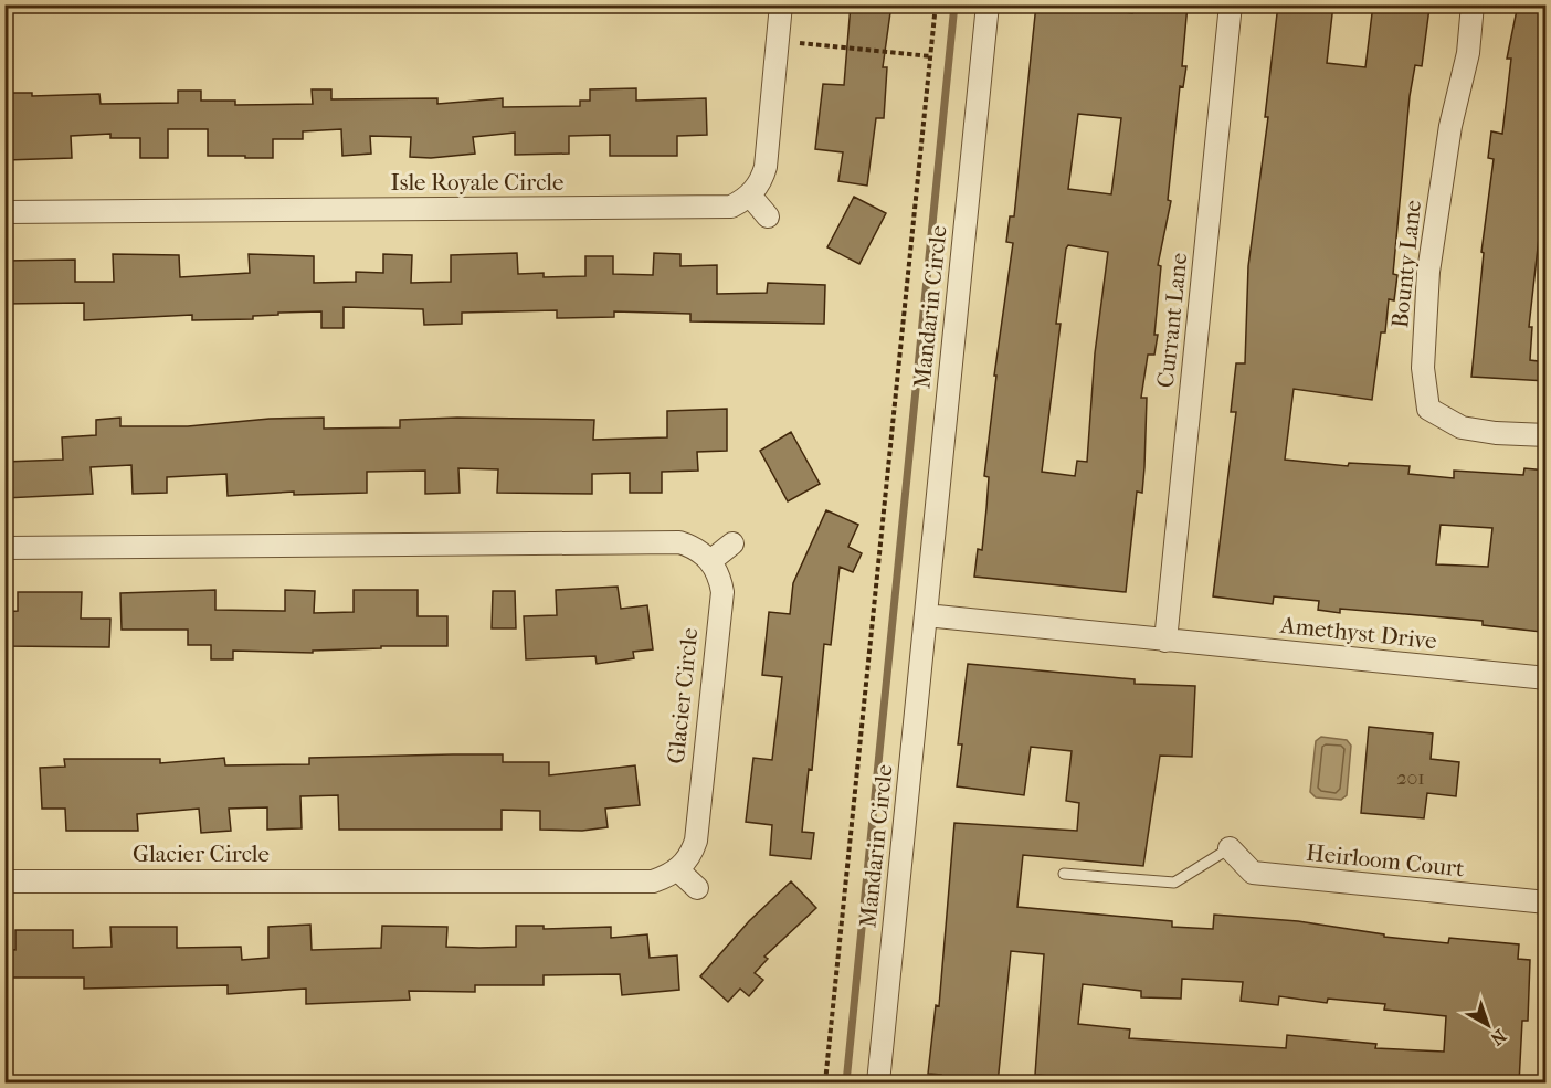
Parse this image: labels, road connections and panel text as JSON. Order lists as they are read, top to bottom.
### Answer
{
  "streets": {
    "street": [
      "Isle Royale Circle",
      "Bounty Lane",
      "Mandarin Circle",
      "Currant Lane",
      "Amethyst Drive",
      "Glacier Circle",
      "Heirloom Court"
    ]
  },
  "crossings": [
    ["Currant Lane", "Amethyst Drive"]
  ],
  "house_numbers": ["201"],
  "north": "bottom right"
}
